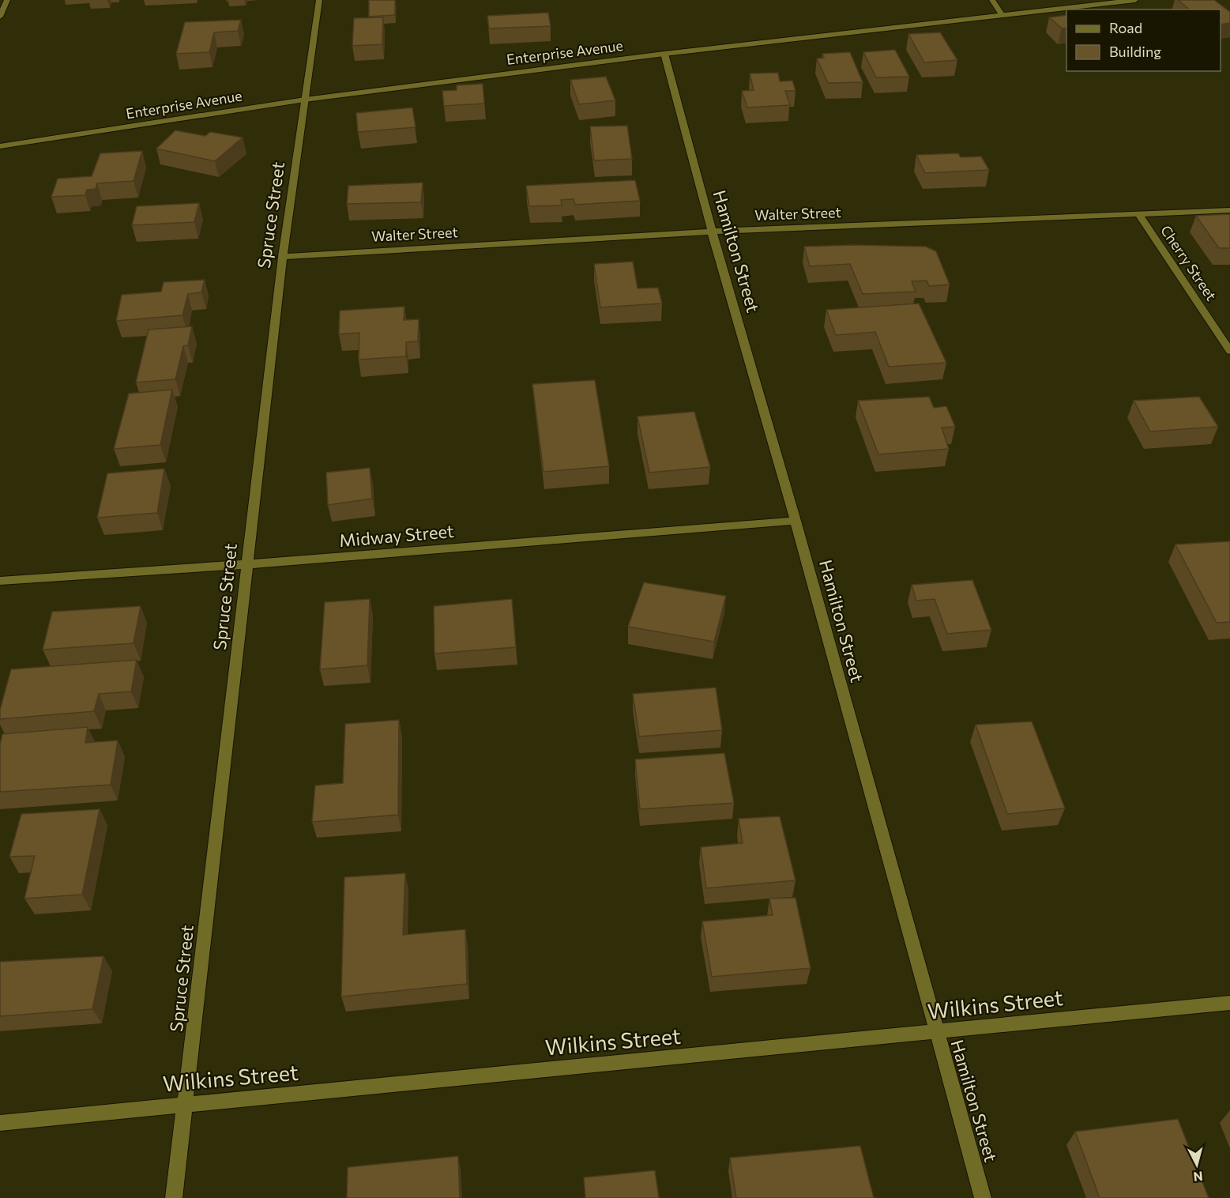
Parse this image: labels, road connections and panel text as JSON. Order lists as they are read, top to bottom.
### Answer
{
  "streets": {
    "street": [
      "Enterprise Avenue",
      "Walter Street",
      "Spruce Street",
      "Hamilton Street",
      "Cherry Street",
      "Midway Street",
      "Wilkins Street"
    ]
  },
  "crossings": [
    ["Enterprise Avenue", "Spruce Street"],
    ["Enterprise Avenue", "Hamilton Street"],
    ["Walter Street", "Spruce Street"],
    ["Walter Street", "Hamilton Street"],
    ["Walter Street", "Cherry Street"],
    ["Spruce Street", "Midway Street"],
    ["Spruce Street", "Wilkins Street"],
    ["Hamilton Street", "Midway Street"],
    ["Hamilton Street", "Wilkins Street"]
  ],
  "legend": ["Road", "Building"],
  "north": "bottom"
}
